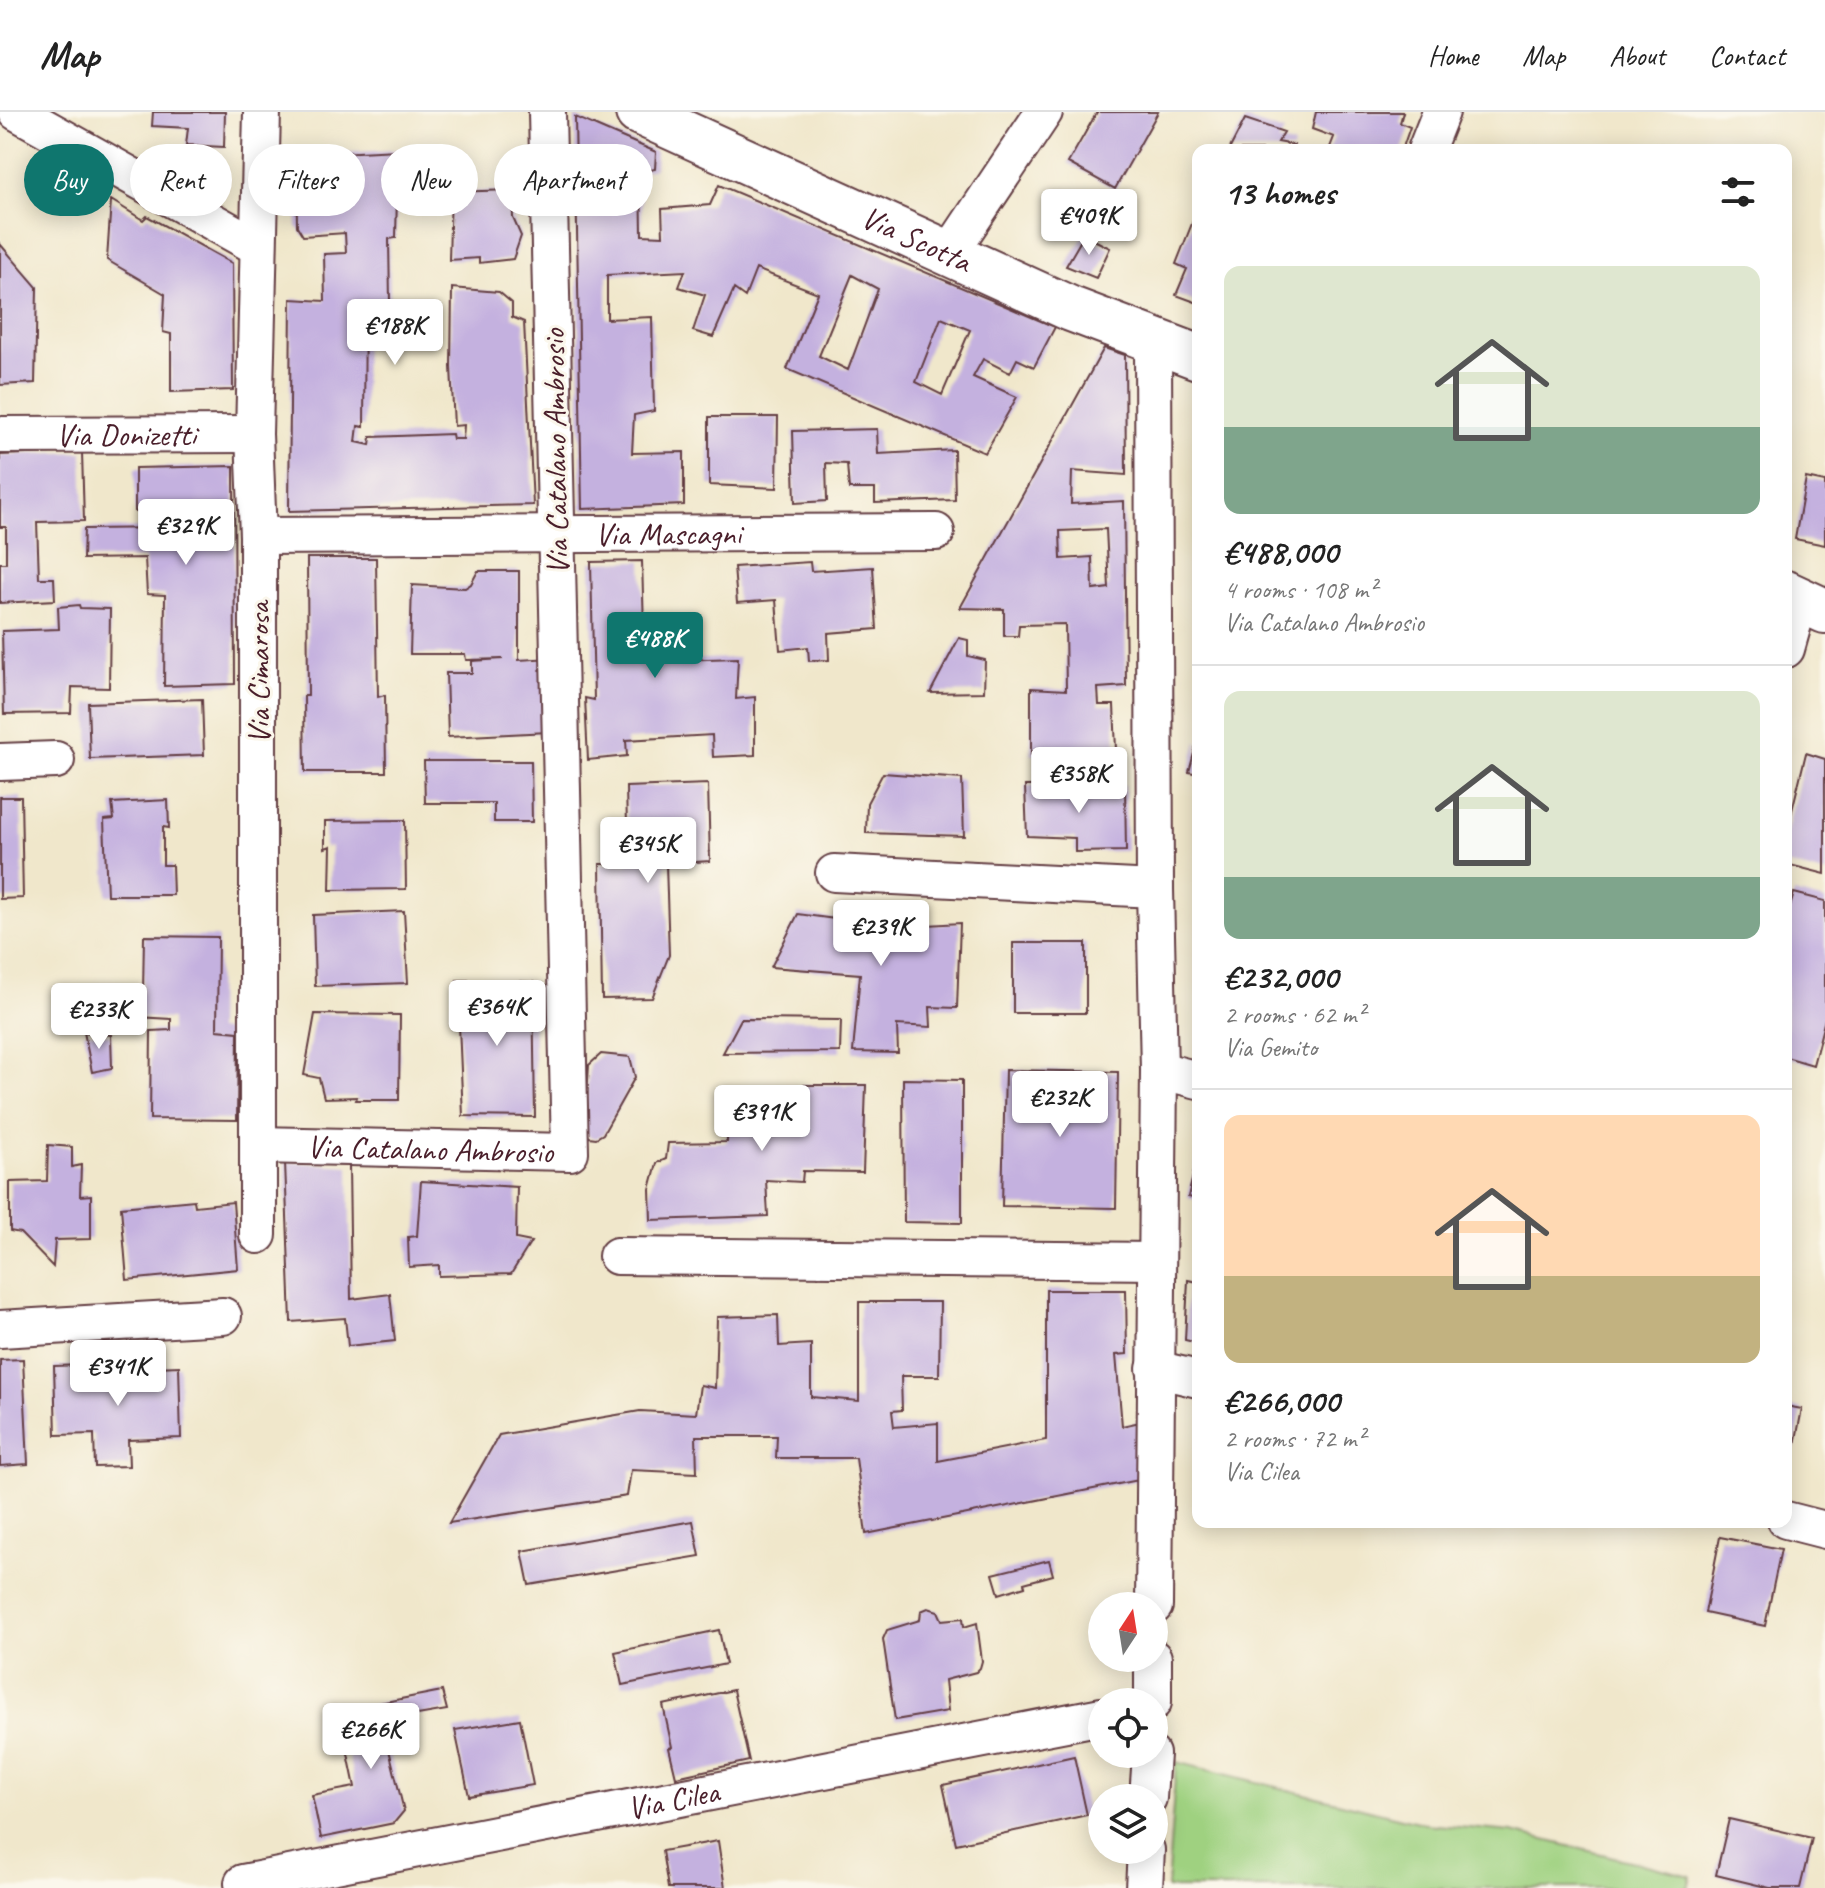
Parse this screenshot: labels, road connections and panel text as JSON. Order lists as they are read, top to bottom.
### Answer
{
  "streets": {
    "street": [
      "Via Scotta",
      "Via Donizetti",
      "Via Catalano Ambrosio",
      "Via Mascagni",
      "Via Cimarosa",
      "Via Cilea"
    ]
  },
  "crossings": [
    ["Via Donizetti", "Via Cimarosa"],
    ["Via Catalano Ambrosio", "Via Mascagni"],
    ["Via Catalano Ambrosio", "Via Cimarosa"],
    ["Via Mascagni", "Via Cimarosa"]
  ],
  "north": "top",
  "page": {
    "header": "Map",
    "nav": [
      "Home",
      "Map",
      "About",
      "Contact"
    ],
    "chip": [
      "Buy",
      "Rent",
      "Filters",
      "New",
      "Apartment"
    ],
    "heading": "13 homes",
    "price": [
      "€409K",
      "€188K",
      "€329K",
      "€488K",
      "€358K",
      "€345K",
      "€239K",
      "€364K",
      "€233K",
      "€232K",
      "€391K",
      "€341K",
      "€266K"
    ],
    "list": [
      {
        "name": "€488,000",
        "note": "4 rooms · 108 m² · Via Catalano Ambrosio"
      },
      {
        "name": "€232,000",
        "note": "2 rooms · 62 m² · Via Gemito"
      },
      {
        "name": "€266,000",
        "note": "2 rooms · 72 m² · Via Cilea"
      }
    ]
  }
}
